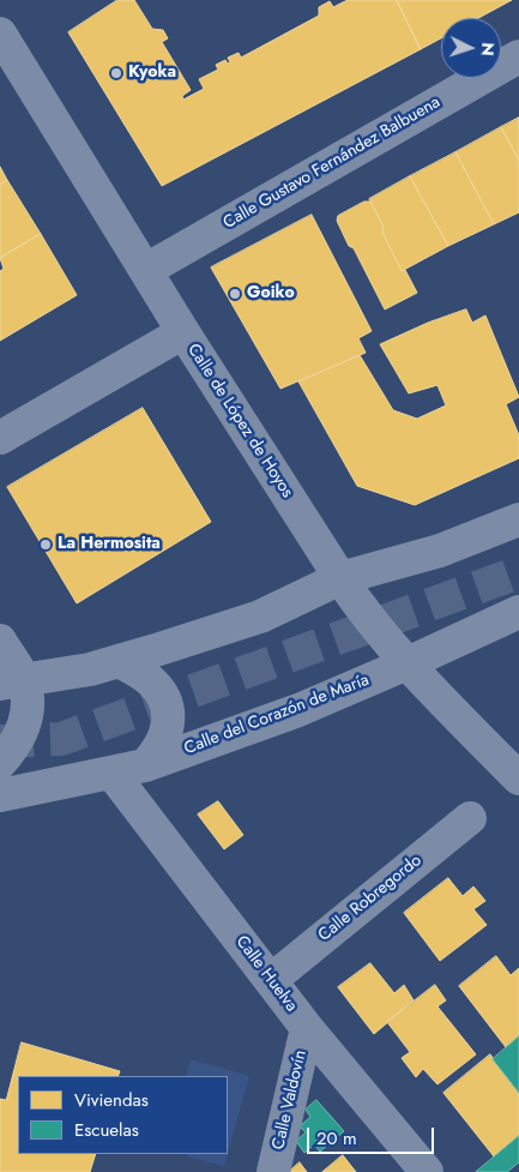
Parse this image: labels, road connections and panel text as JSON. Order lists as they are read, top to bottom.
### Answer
{
  "streets": {
    "street": [
      "Calle Gustavo Fernández Balbuena",
      "Calle de López de Hoyos",
      "Calle del Corazón de María",
      "Calle Robregordo",
      "Calle Huelva",
      "Calle Valdovín"
    ]
  },
  "crossings": [
    ["Calle Gustavo Fernández Balbuena", "Calle de López de Hoyos"],
    ["Calle de López de Hoyos", "Calle del Corazón de María"],
    ["Calle del Corazón de María", "Calle Huelva"],
    ["Calle Robregordo", "Calle Huelva"],
    ["Calle Huelva", "Calle Valdovín"]
  ],
  "places": ["Kyoka", "Goiko", "La Hermosita"],
  "legend": ["Viviendas", "Escuelas"],
  "scale_bar": "20 m",
  "north": "right"
}
